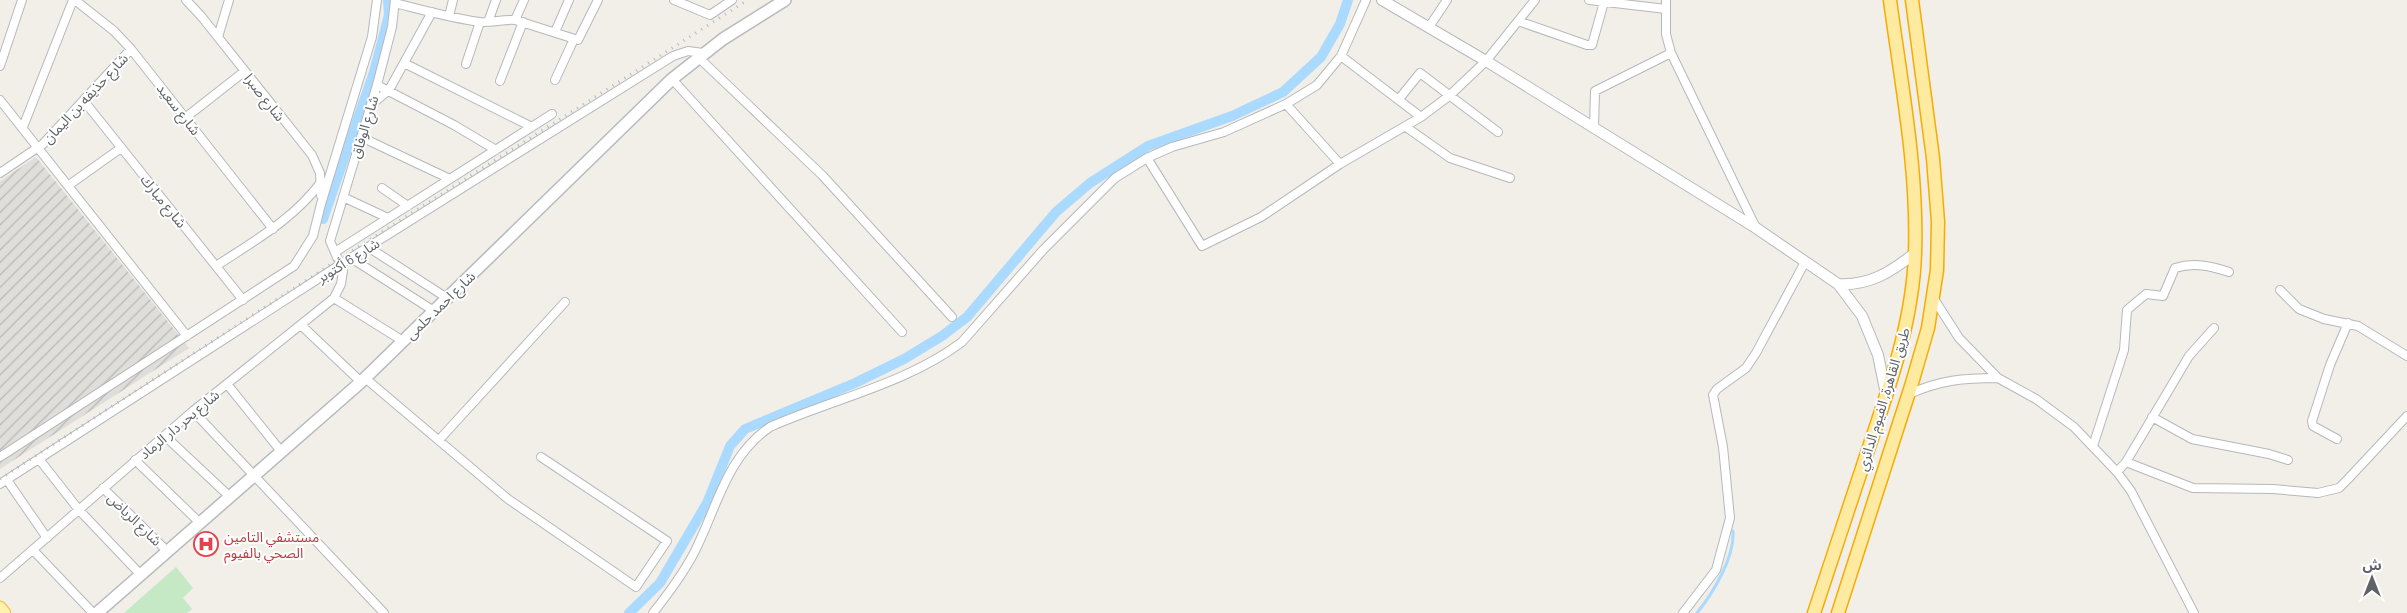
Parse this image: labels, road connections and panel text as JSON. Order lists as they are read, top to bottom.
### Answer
{
  "streets": {
    "highway": ["طريق القاهرة, الفيوم الدائري"],
    "main road": ["شارع احمد حلمى"],
    "street": [
      "شارع صبرا",
      "شارع حذيفه بن اليمان",
      "شارع سعيد",
      "شارع الوفاق",
      "شارع مبارك",
      "شارع 6 أكتوبر",
      "شارع بحر دار الرماد",
      "شارع الرياض"
    ]
  },
  "crossings": [
    ["شارع صبرا", "شارع الوفاق"],
    ["شارع حذيفه بن اليمان", "شارع سعيد"],
    ["شارع حذيفه بن اليمان", "شارع مبارك"],
    ["شارع الوفاق", "شارع مبارك"],
    ["شارع الوفاق", "شارع 6 أكتوبر"],
    ["شارع 6 أكتوبر", "شارع احمد حلمى"],
    ["شارع 6 أكتوبر", "شارع بحر دار الرماد"],
    ["شارع احمد حلمى", "شارع الرياض"],
    ["شارع بحر دار الرماد", "شارع الرياض"]
  ],
  "places": {
    "hospital": ["مستشفي التامين الصحي بالفيوم"]
  },
  "north": "top"
}
